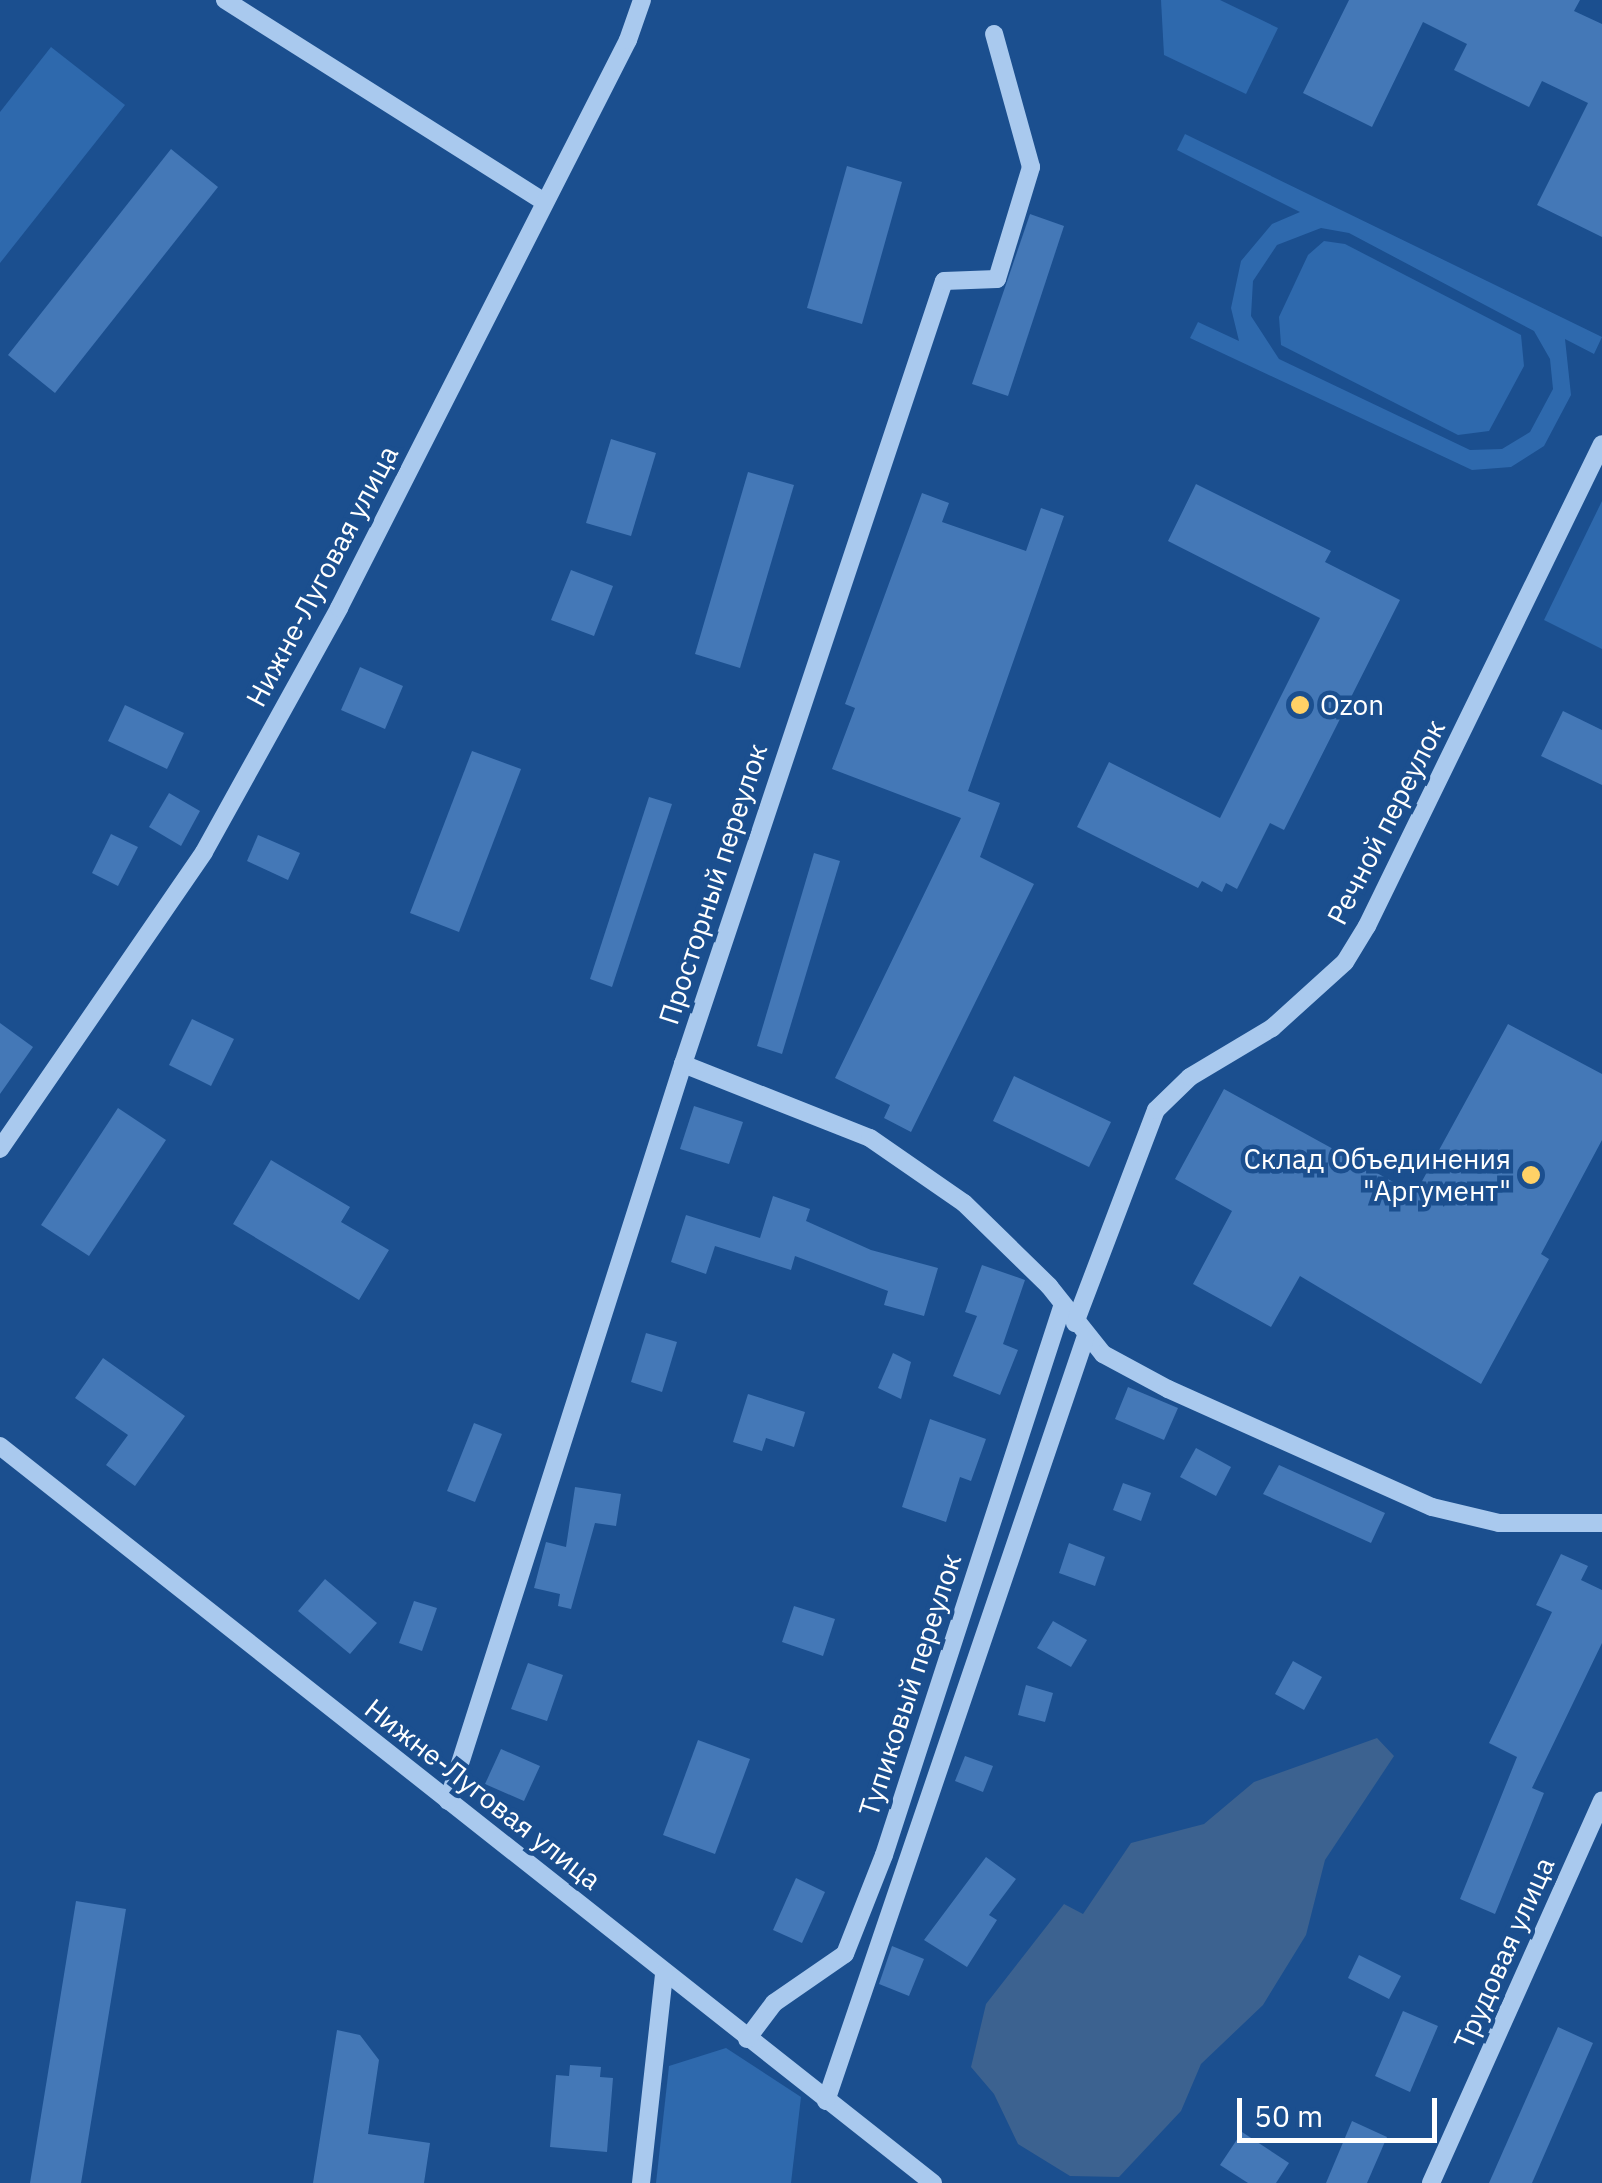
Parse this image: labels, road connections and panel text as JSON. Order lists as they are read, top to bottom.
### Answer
{
  "streets": {
    "street": [
      "Нижне-Луговая улица",
      "Речной переулок",
      "Просторный переулок",
      "Тупиковый переулок",
      "Трудовая улица"
    ]
  },
  "crossings": [
    ["Нижне-Луговая улица", "Просторный переулок"],
    ["Нижне-Луговая улица", "Тупиковый переулок"],
    ["Речной переулок", "Тупиковый переулок"]
  ],
  "places": ["Ozon", "Склад Объединения \"Аргумент\""],
  "scale_bar": "50 m"
}
